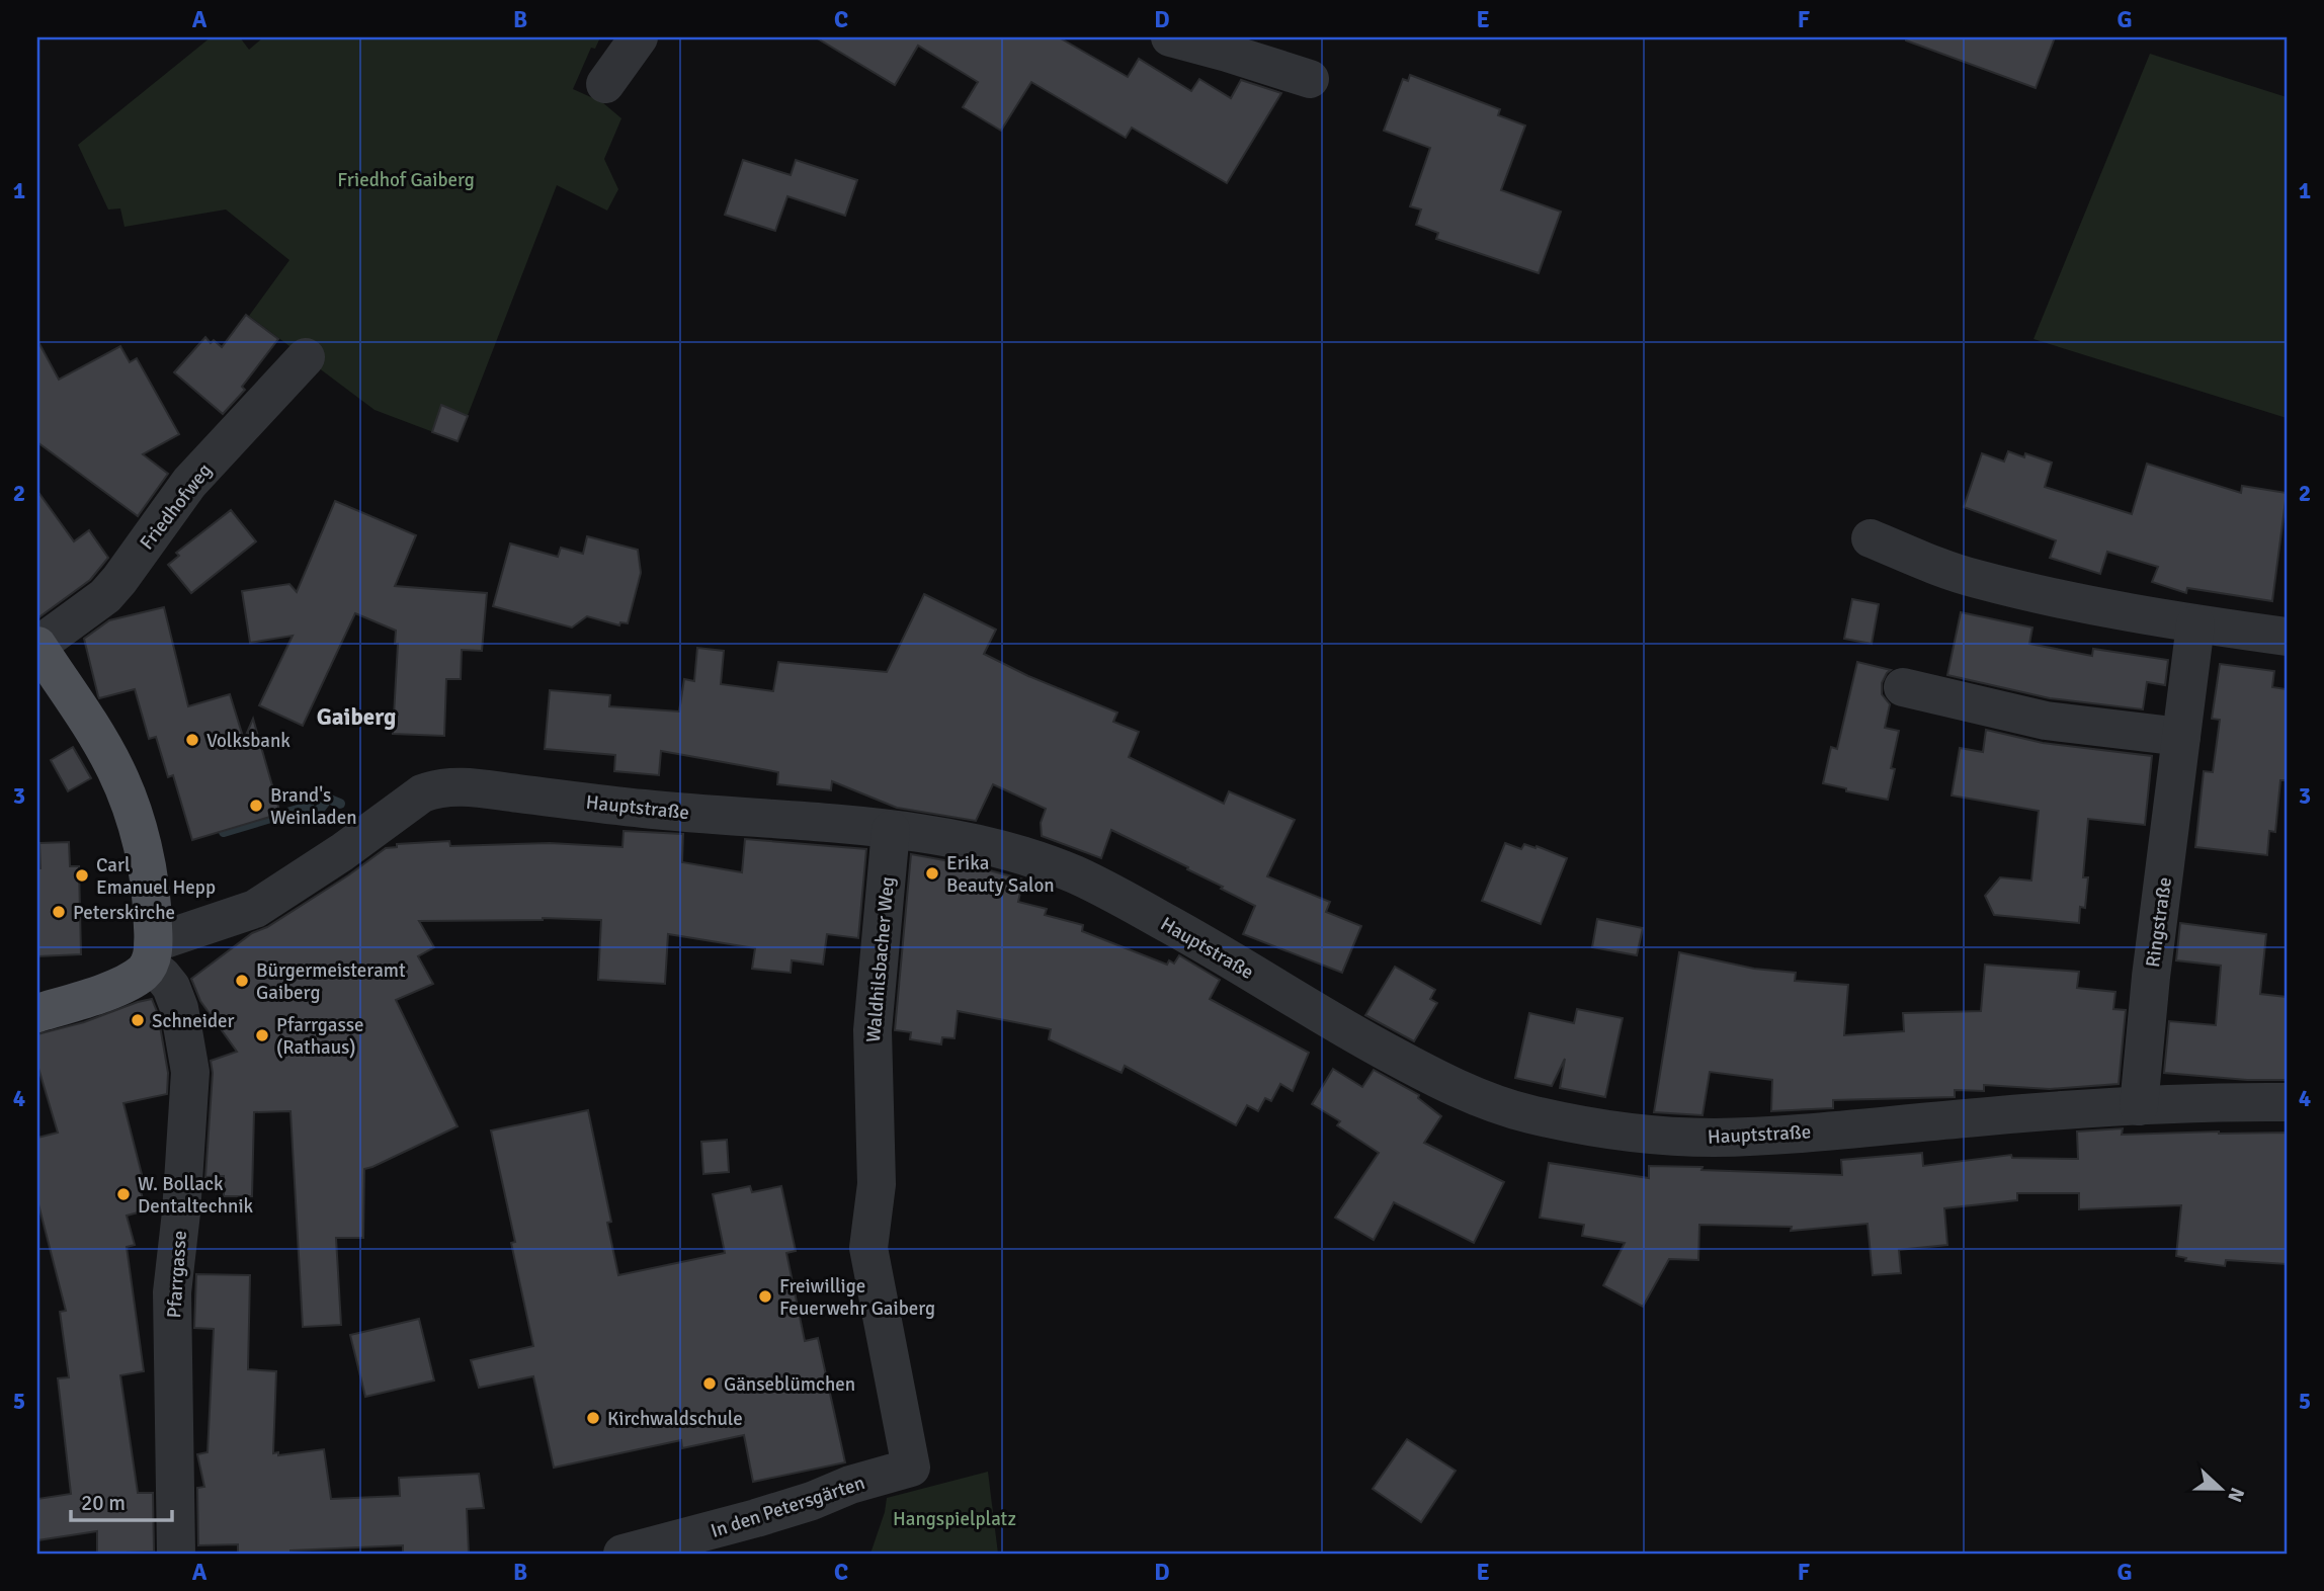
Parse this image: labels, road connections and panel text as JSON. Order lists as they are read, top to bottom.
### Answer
{
  "streets": {
    "street": [
      "Friedhofweg",
      "Hauptstraße",
      "Ringstraße",
      "Waldhilsbacher Weg",
      "Pfarrgasse",
      "In den Petersgärten"
    ]
  },
  "crossings": [
    ["Hauptstraße", "Ringstraße"],
    ["Hauptstraße", "Waldhilsbacher Weg"],
    ["Hauptstraße", "Pfarrgasse"],
    ["Waldhilsbacher Weg", "In den Petersgärten"]
  ],
  "districts": ["Gaiberg"],
  "parks": ["Friedhof Gaiberg", "Hangspielplatz"],
  "places": [
    "Volksbank",
    "Brand's Weinladen",
    "Erika Beauty Salon",
    "Carl Emanuel Hepp",
    "Peterskirche",
    "Bürgermeisteramt Gaiberg",
    "Schneider",
    "Pfarrgasse (Rathaus)",
    "W. Bollack Dentaltechnik",
    "Freiwillige Feuerwehr Gaiberg",
    "Gänseblümchen",
    "Kirchwaldschule"
  ],
  "scale_bar": "20 m",
  "north": "right",
  "grid": {
    "columns": [
      "A",
      "B",
      "C",
      "D",
      "E",
      "F",
      "G"
    ],
    "rows": [
      "1",
      "2",
      "3",
      "4",
      "5"
    ]
  }
}
